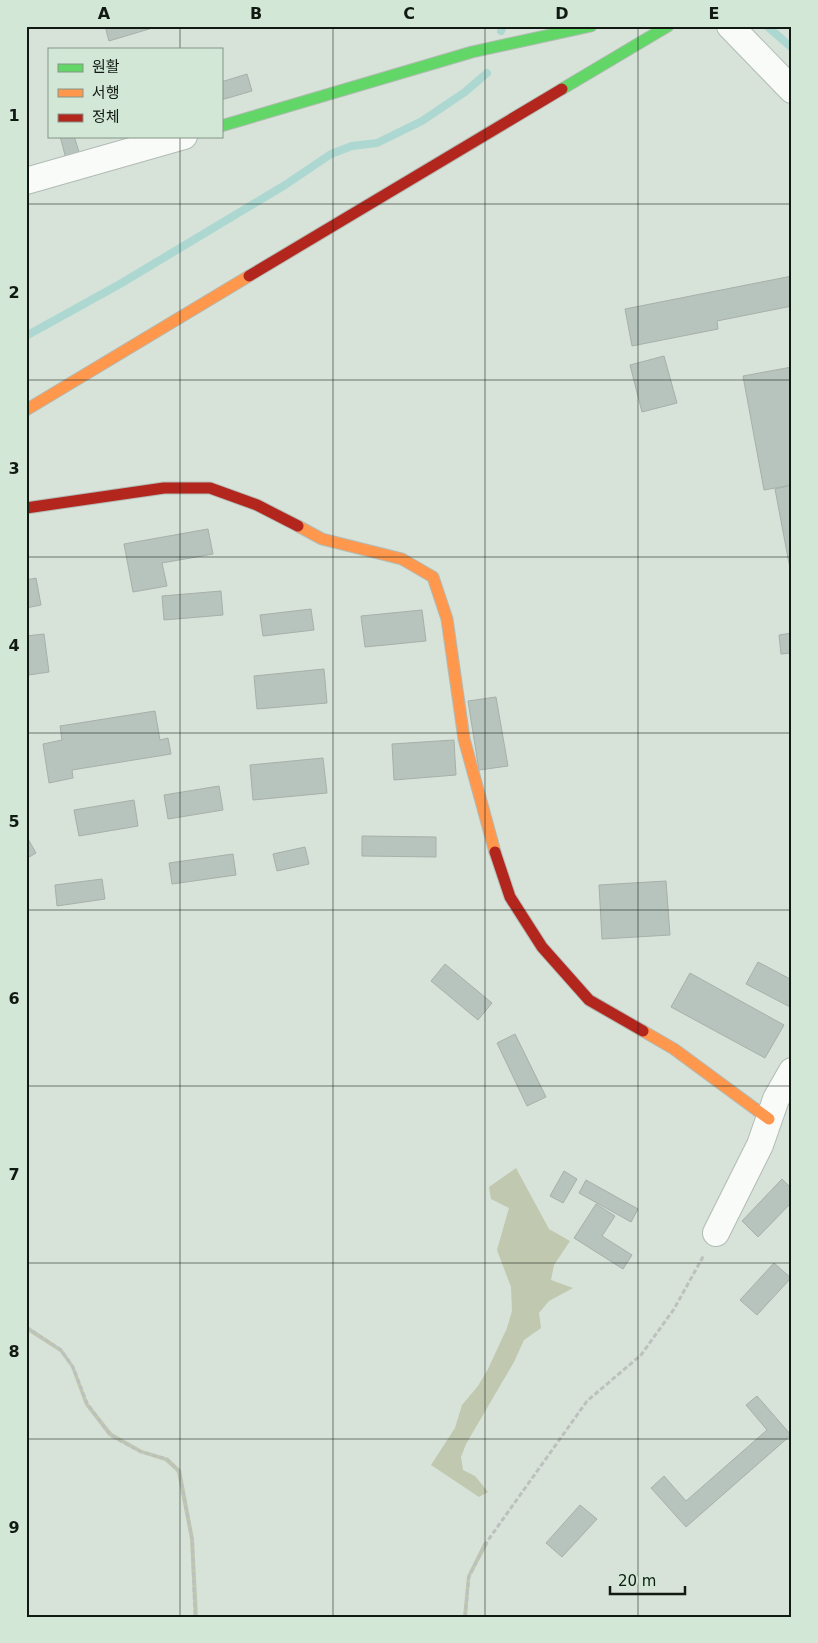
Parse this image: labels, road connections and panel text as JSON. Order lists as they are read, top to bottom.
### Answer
{
  "legend": ["원활", "서행", "정체"],
  "scale_bar": "20 m",
  "grid": {
    "columns": [
      "A",
      "B",
      "C",
      "D",
      "E"
    ],
    "rows": [
      "1",
      "2",
      "3",
      "4",
      "5",
      "6",
      "7",
      "8",
      "9"
    ]
  }
}
